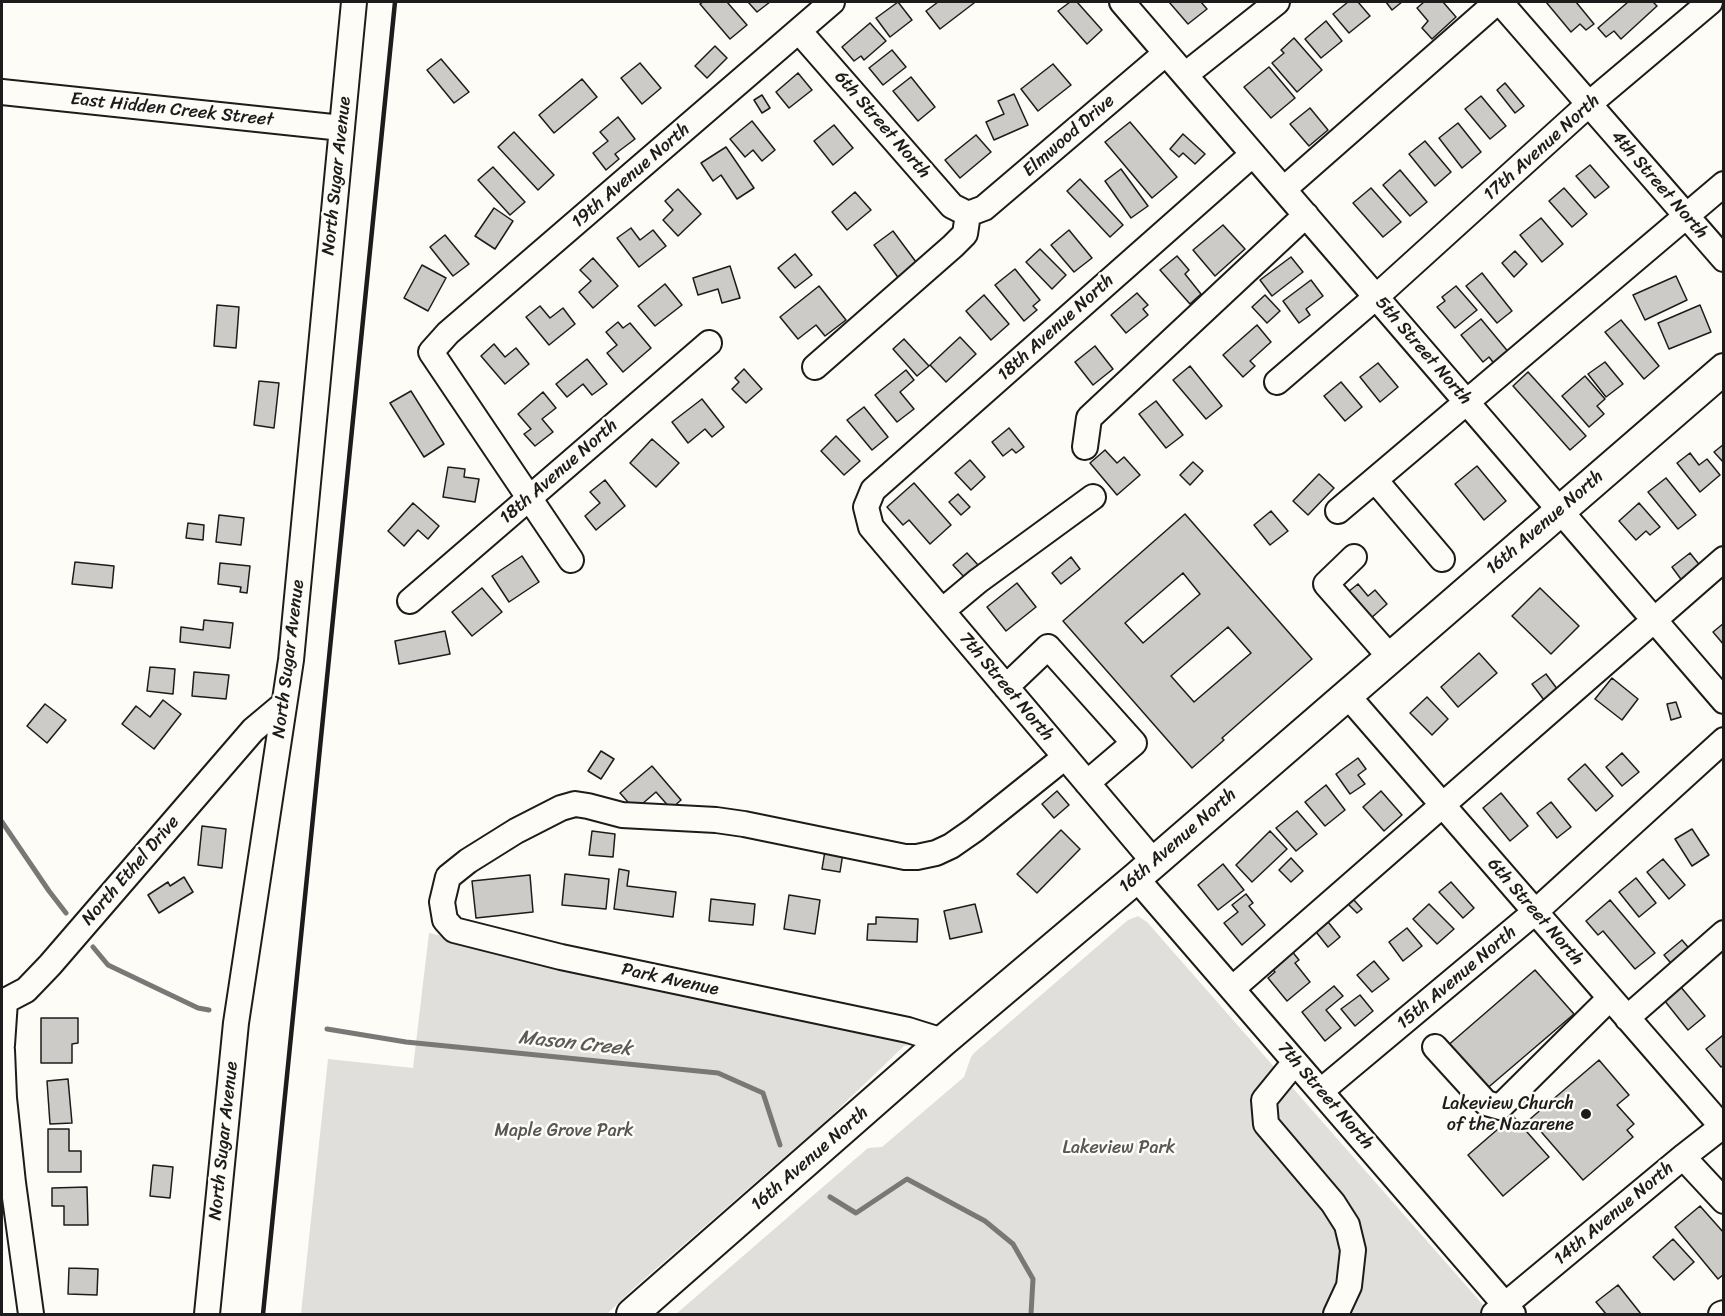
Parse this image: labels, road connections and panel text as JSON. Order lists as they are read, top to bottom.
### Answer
{
  "streets": {
    "main road": ["16th Avenue North"],
    "street": [
      "East Hidden Creek Street",
      "6th Street North",
      "Elmwood Drive",
      "17th Avenue North",
      "North Sugar Avenue",
      "19th Avenue North",
      "4th Street North",
      "18th Avenue North",
      "5th Street North",
      "7th Street North",
      "North Ethel Drive",
      "15th Avenue North",
      "Park Avenue",
      "14th Avenue North"
    ]
  },
  "crossings": [
    ["East Hidden Creek Street", "North Sugar Avenue"],
    ["6th Street North", "Elmwood Drive"],
    ["6th Street North", "19th Avenue North"],
    ["6th Street North", "16th Avenue North"],
    ["6th Street North", "15th Avenue North"],
    ["6th Street North", "14th Avenue North"],
    ["Elmwood Drive", "5th Street North"],
    ["17th Avenue North", "4th Street North"],
    ["17th Avenue North", "5th Street North"],
    ["North Sugar Avenue", "North Ethel Drive"],
    ["19th Avenue North", "18th Avenue North"],
    ["18th Avenue North", "5th Street North"],
    ["18th Avenue North", "7th Street North"],
    ["5th Street North", "16th Avenue North"],
    ["16th Avenue North", "7th Street North"],
    ["16th Avenue North", "Park Avenue"],
    ["7th Street North", "15th Avenue North"],
    ["7th Street North", "Park Avenue"],
    ["7th Street North", "14th Avenue North"]
  ],
  "water": ["Mason Creek"],
  "parks": ["Maple Grove Park", "Lakeview Park"],
  "places": ["Lakeview Church of the Nazarene"]
}
